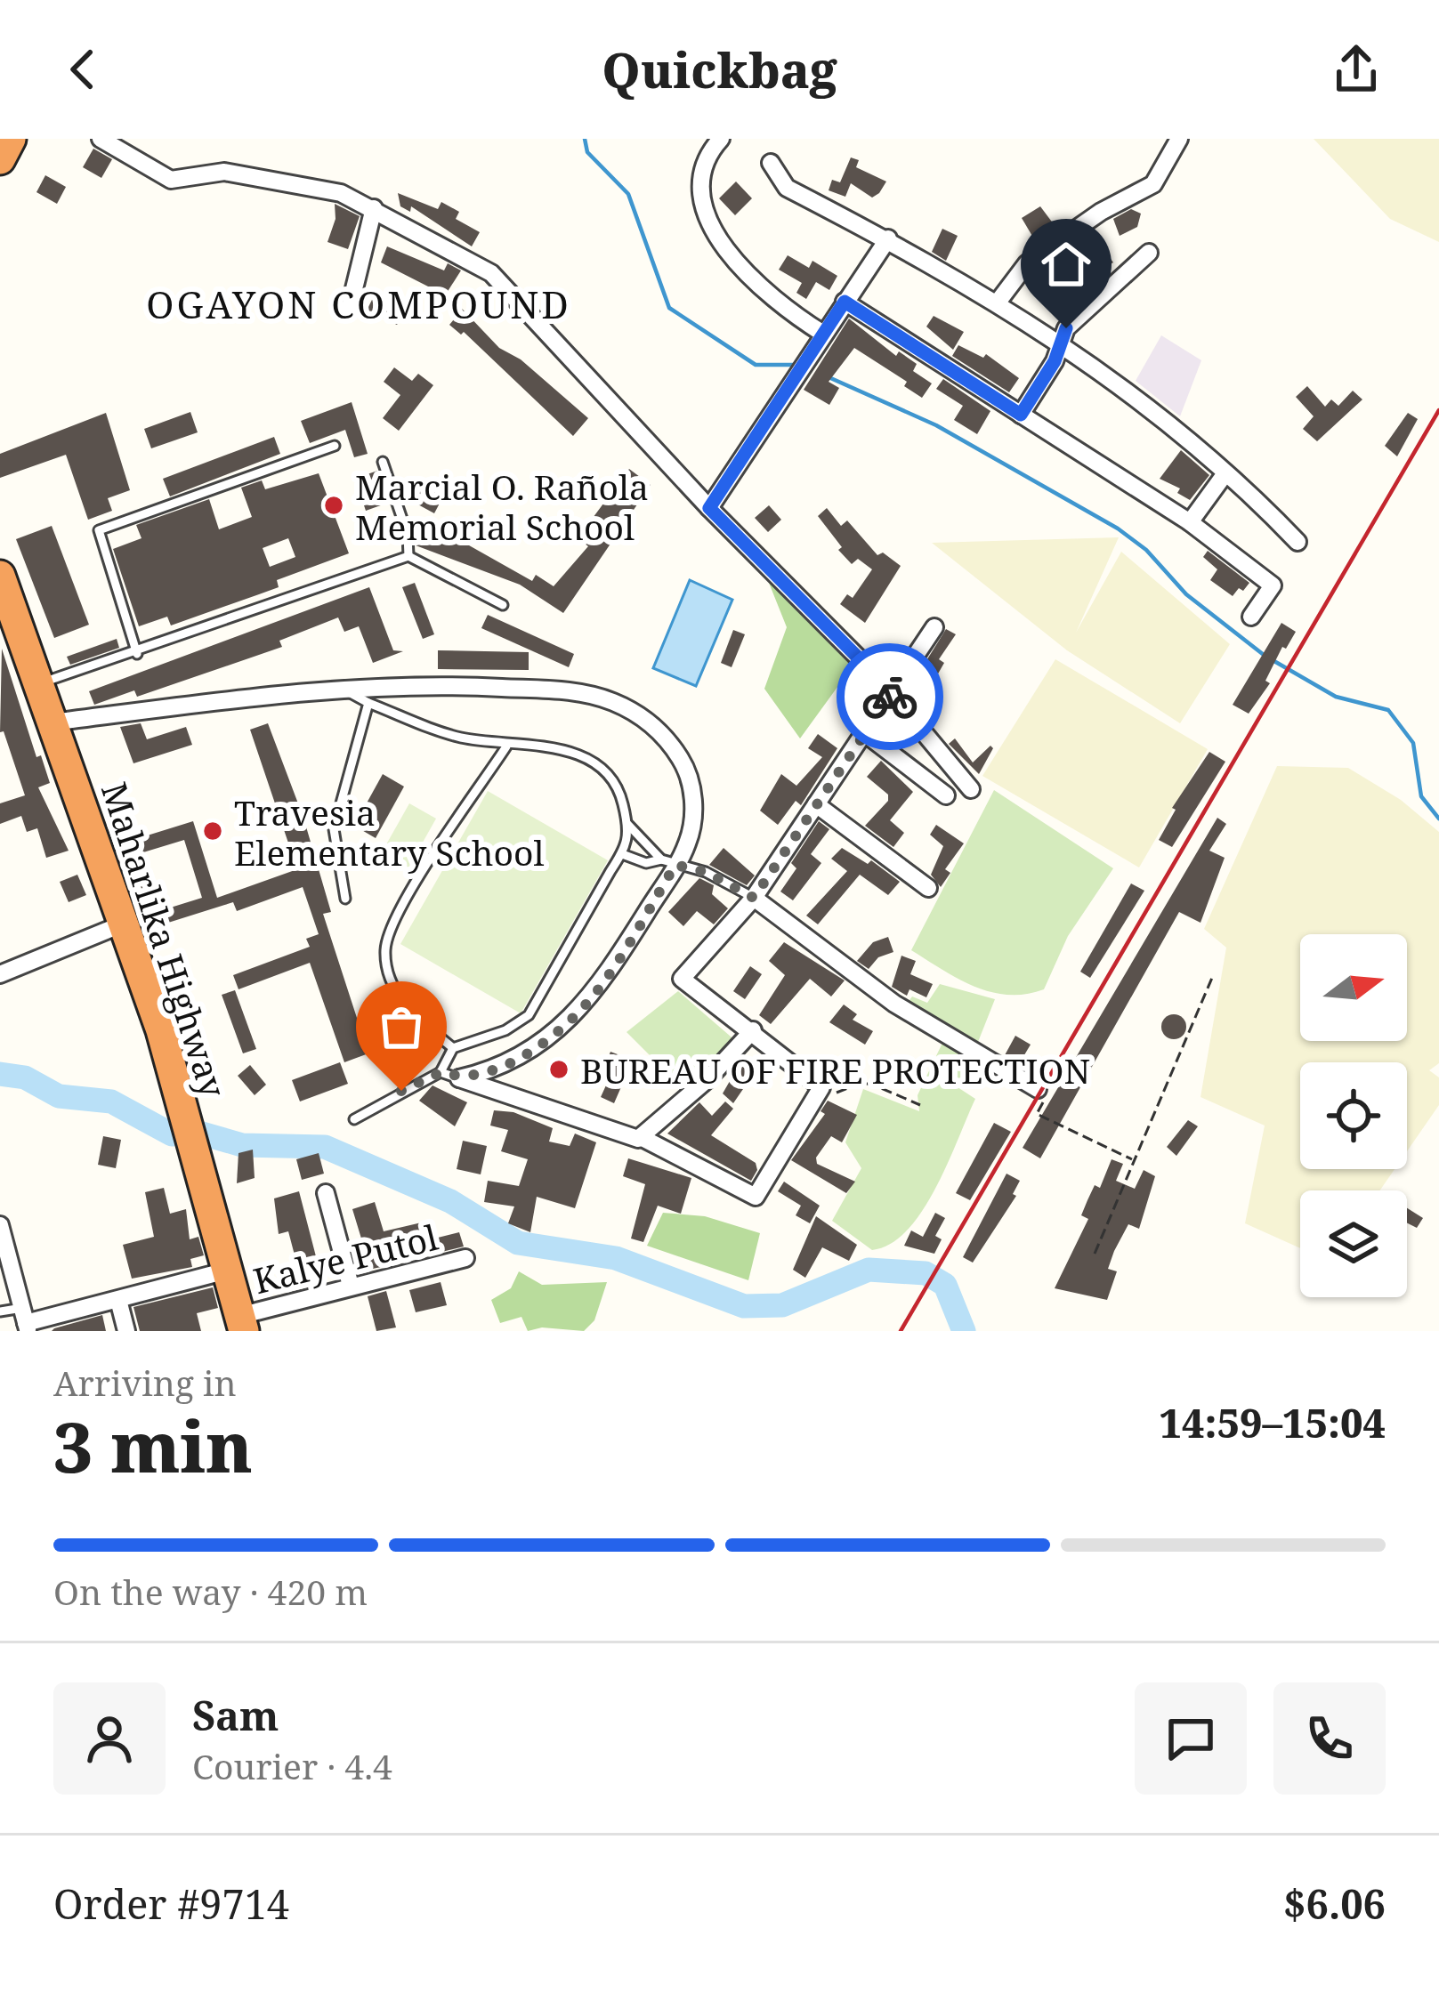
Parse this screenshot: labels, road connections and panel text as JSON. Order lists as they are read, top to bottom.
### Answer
{
  "streets": {
    "highway": ["Maharlika Highway"],
    "street": ["Kalye Putol"]
  },
  "crossings": [
    ["Maharlika Highway", "Kalye Putol"]
  ],
  "districts": ["OGAYON COMPOUND"],
  "places": ["Marcial O. Rañola Memorial School", "Travesia Elementary School", "BUREAU OF FIRE PROTECTION"],
  "north": "right",
  "page": {
    "header": "Quickbag",
    "heading": ["3 min", "Arriving in", "14:59–15:04"],
    "panel": [
      "Sam",
      "Courier · 4.4",
      "Order #9714",
      "$6.06"
    ],
    "bar": "On the way · 420 m"
  }
}
